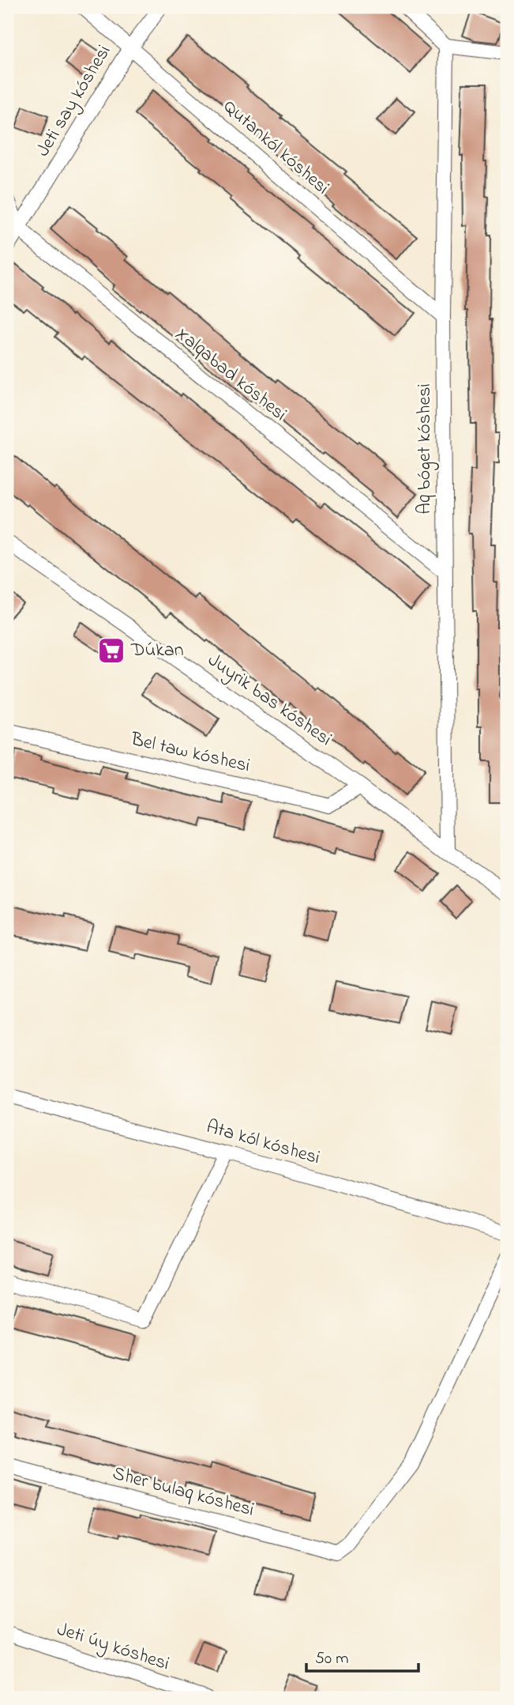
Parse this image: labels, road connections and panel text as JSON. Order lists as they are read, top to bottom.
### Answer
{
  "streets": {
    "street": [
      "Jeti say kóshesi",
      "Qutankól kóshesi",
      "Xalqabad kóshesi",
      "Aq bóget kóshesi",
      "Juyrik bas kóshesi",
      "Bel taw kóshesi",
      "Ata kól kóshesi",
      "Sher bulaq kóshesi",
      "Jeti úy kóshesi"
    ]
  },
  "crossings": [
    ["Jeti say kóshesi", "Qutankól kóshesi"],
    ["Jeti say kóshesi", "Xalqabad kóshesi"],
    ["Qutankól kóshesi", "Aq bóget kóshesi"],
    ["Xalqabad kóshesi", "Aq bóget kóshesi"],
    ["Aq bóget kóshesi", "Juyrik bas kóshesi"],
    ["Juyrik bas kóshesi", "Bel taw kóshesi"]
  ],
  "places": {
    "supermarket": ["Dúkan"]
  },
  "scale_bar": "50 m"
}
